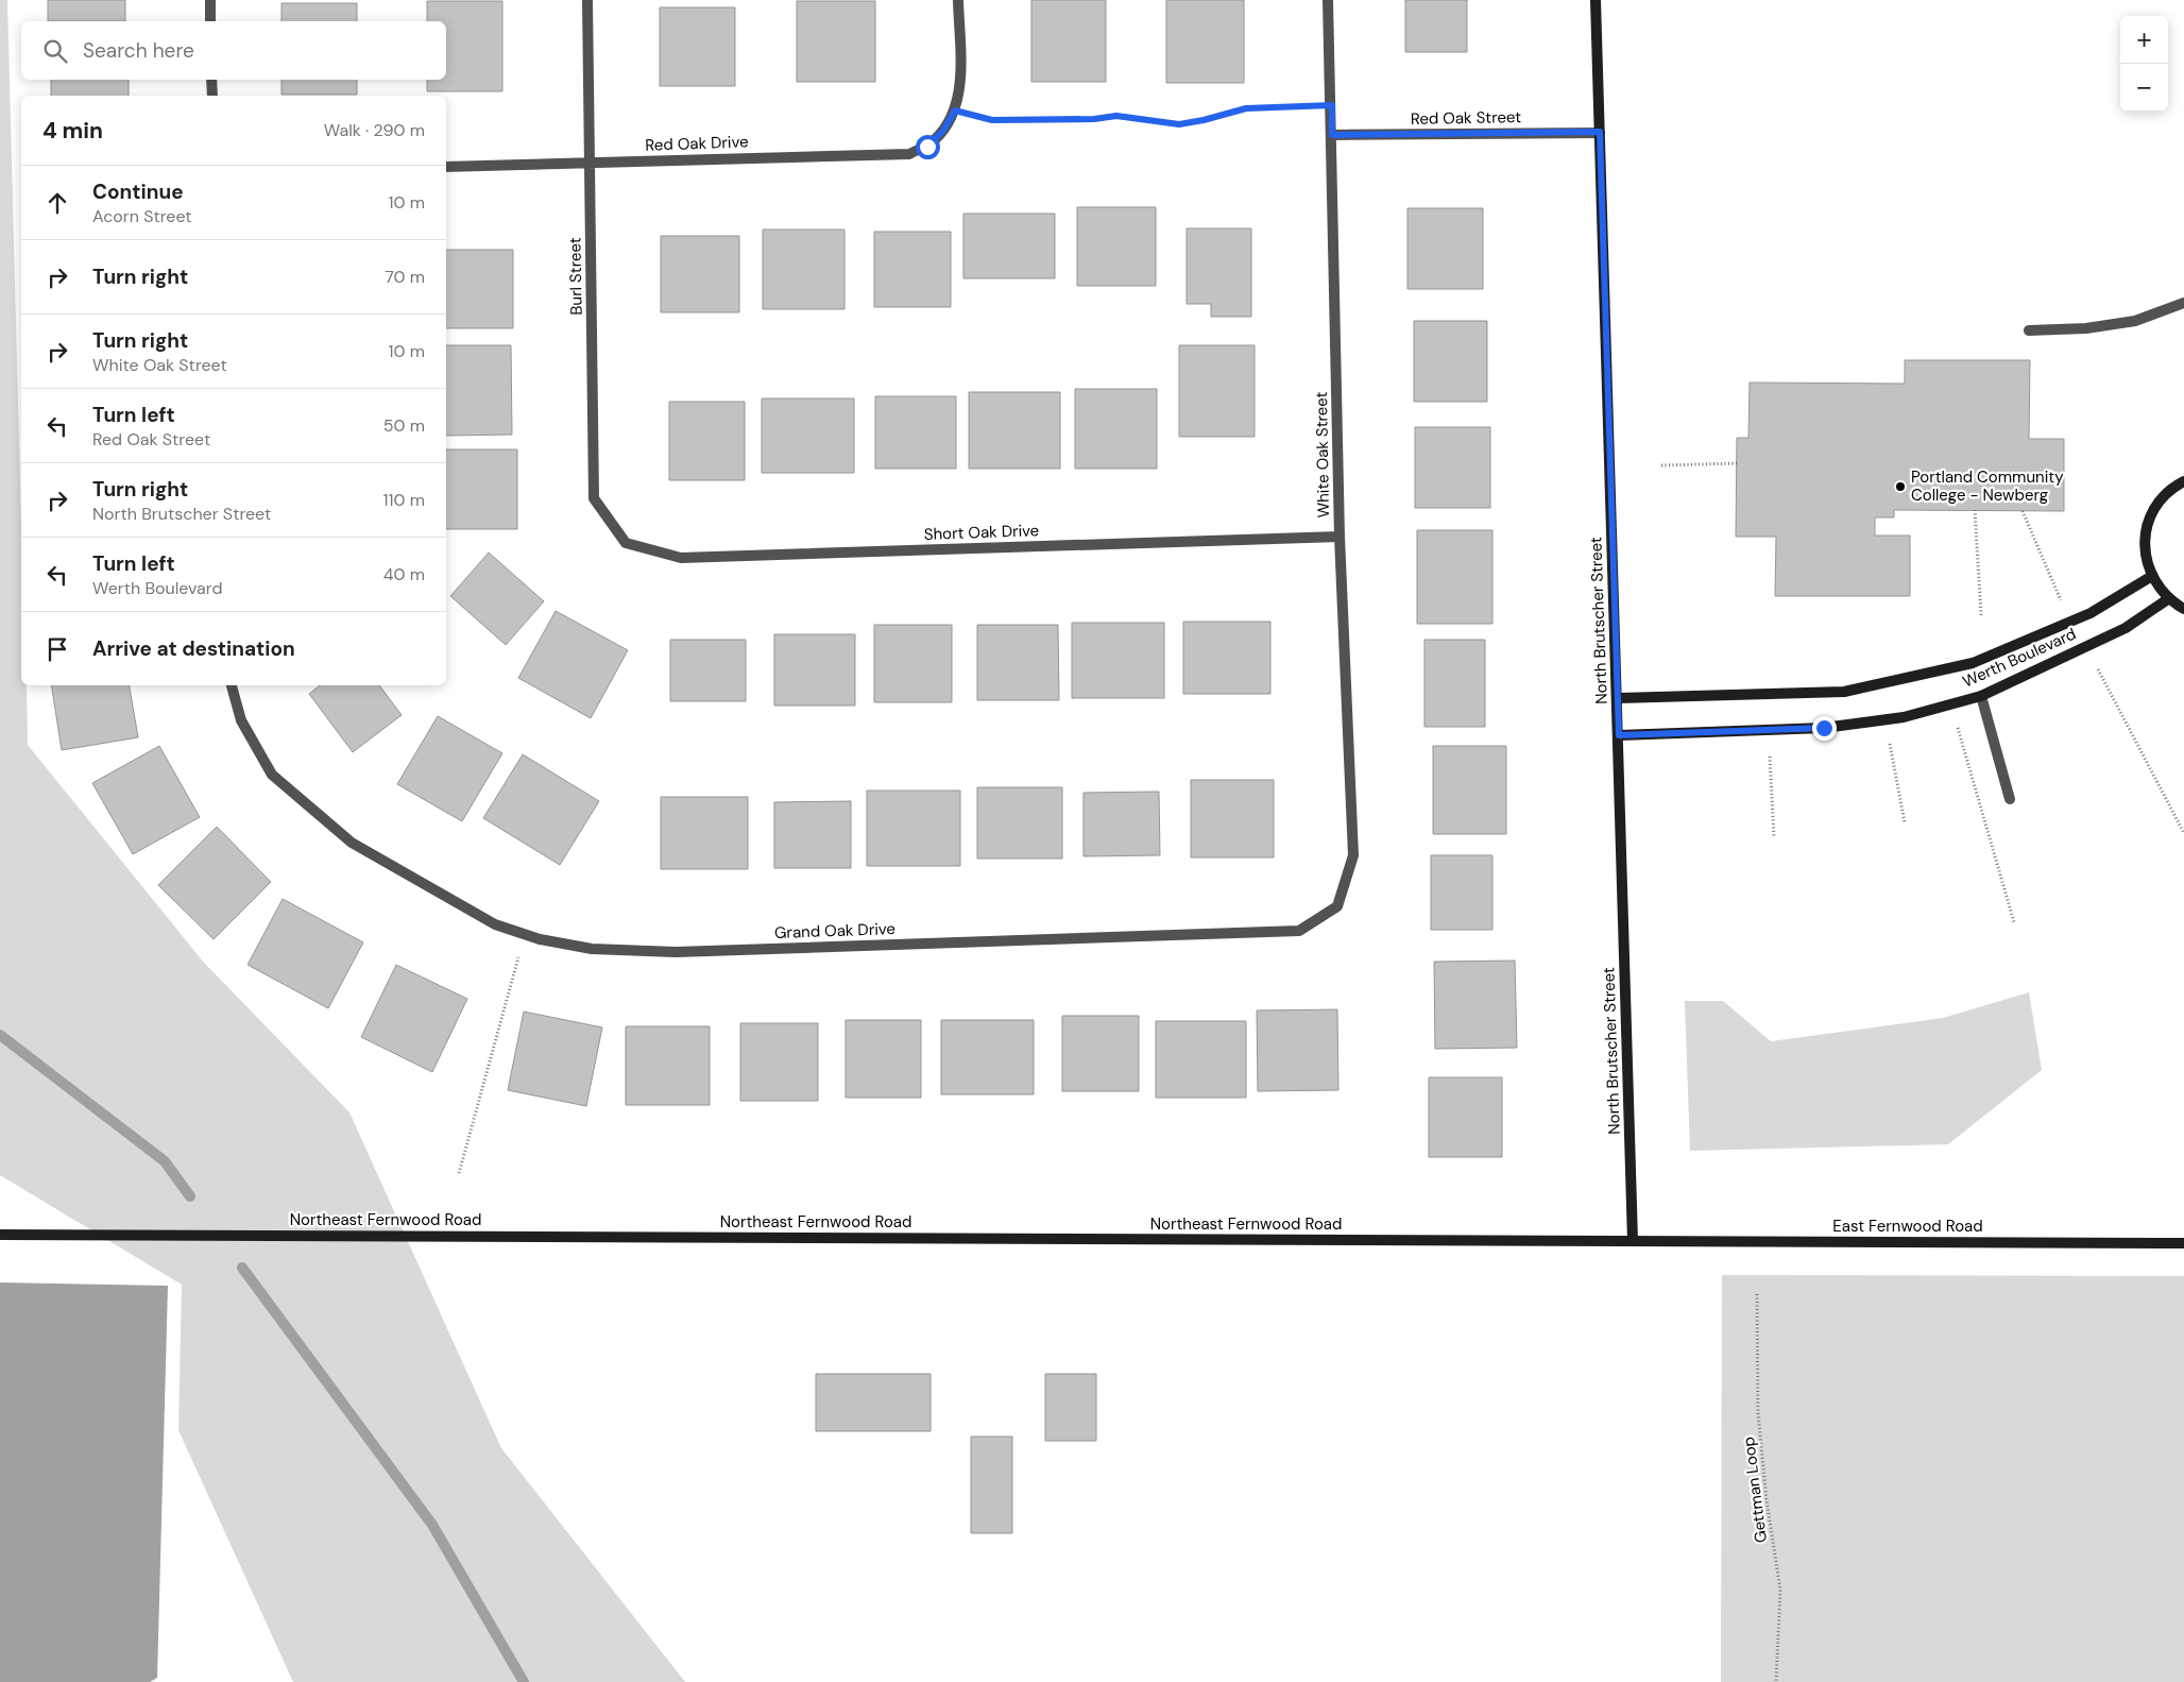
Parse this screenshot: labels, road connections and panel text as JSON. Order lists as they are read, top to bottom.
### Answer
{
  "streets": {
    "street": [
      "Red Oak Street",
      "Red Oak Drive",
      "Burl Street",
      "White Oak Street",
      "Short Oak Drive",
      "North Brutscher Street",
      "Werth Boulevard",
      "Grand Oak Drive",
      "Northeast Fernwood Road",
      "East Fernwood Road"
    ],
    "path": ["Gettman Loop"]
  },
  "crossings": [
    ["Red Oak Street", "White Oak Street"],
    ["Red Oak Street", "North Brutscher Street"],
    ["Red Oak Drive", "Burl Street"],
    ["Burl Street", "Short Oak Drive"],
    ["White Oak Street", "Short Oak Drive"],
    ["White Oak Street", "Grand Oak Drive"],
    ["North Brutscher Street", "Werth Boulevard"],
    ["North Brutscher Street", "Northeast Fernwood Road"],
    ["North Brutscher Street", "East Fernwood Road"],
    ["Northeast Fernwood Road", "East Fernwood Road"]
  ],
  "places": ["Portland Community College - Newberg"],
  "page": {
    "map_buttons": ["+", "−"],
    "search": "Search here",
    "heading": ["4 min", "Walk · 290 m"],
    "list": [
      ["Continue", "Acorn Street", "10 m"],
      ["Turn right", "70 m"],
      ["Turn right", "White Oak Street", "10 m"],
      ["Turn left", "Red Oak Street", "50 m"],
      ["Turn right", "North Brutscher Street", "110 m"],
      ["Turn left", "Werth Boulevard", "40 m"],
      "Arrive at destination"
    ]
  }
}
